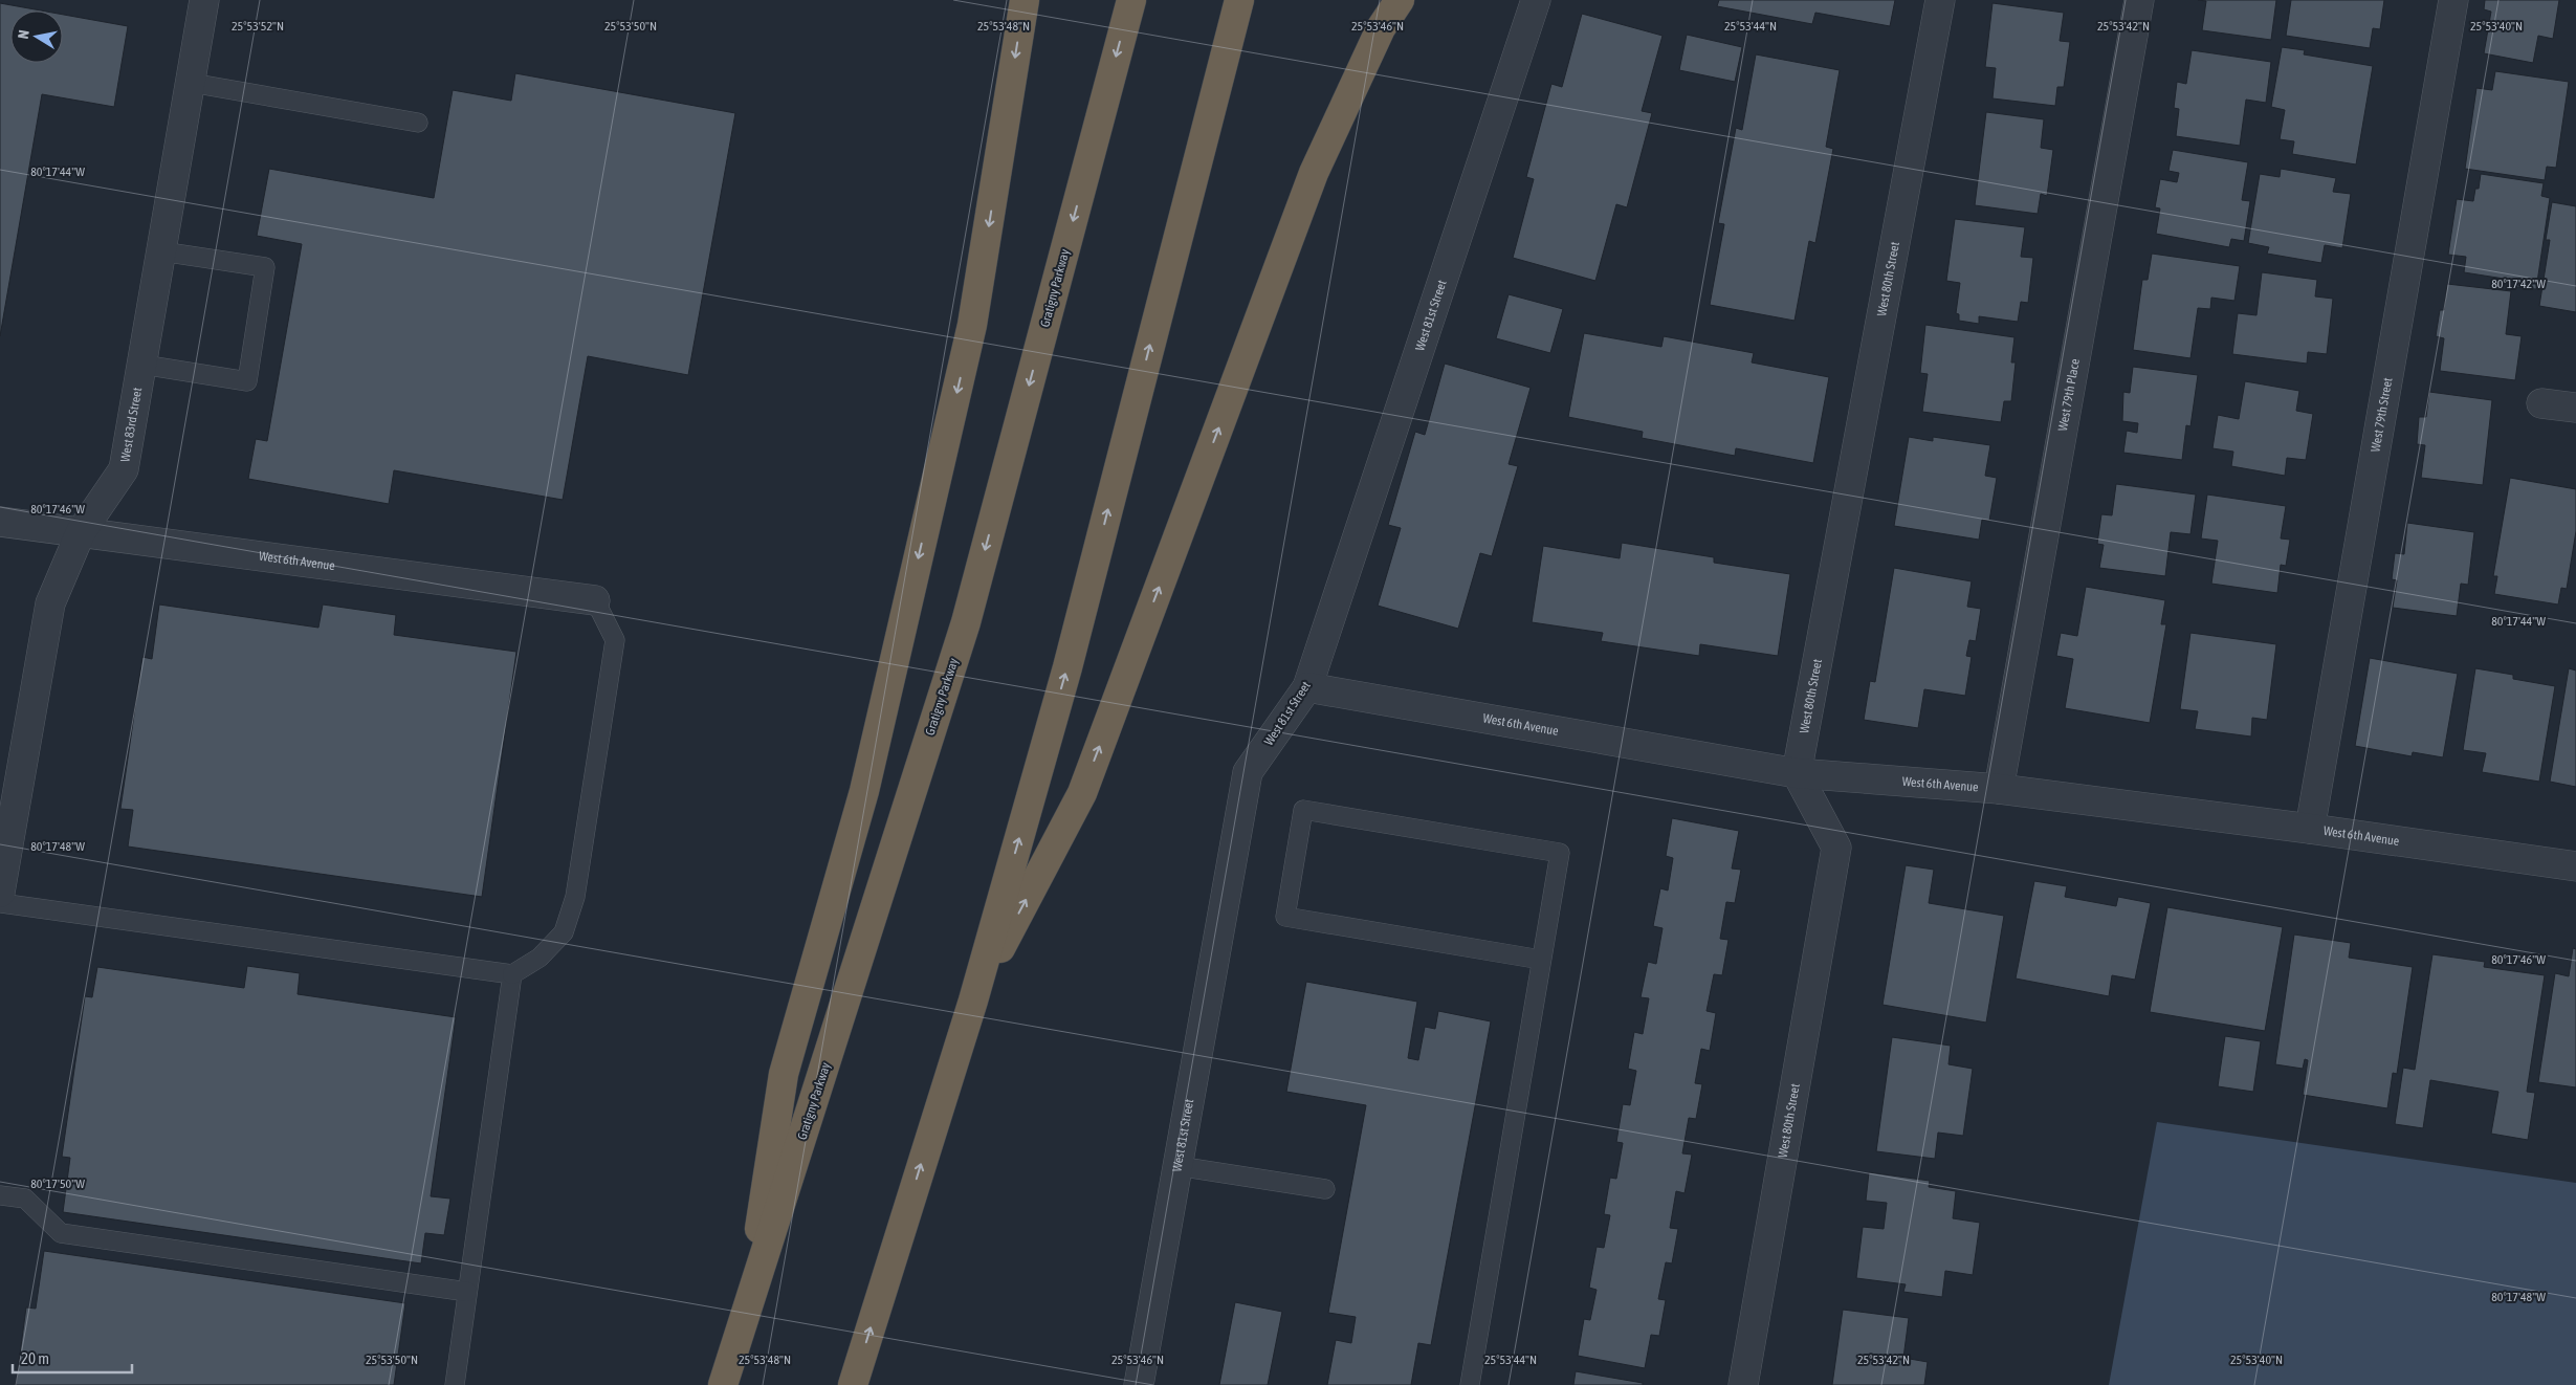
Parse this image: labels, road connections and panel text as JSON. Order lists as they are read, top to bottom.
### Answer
{
  "streets": {
    "highway": ["Gratigny Parkway"],
    "street": [
      "West 80th Street",
      "West 81st Street",
      "West 79th Place",
      "West 79th Street",
      "West 83rd Street",
      "West 6th Avenue"
    ]
  },
  "crossings": [
    ["West 80th Street", "West 6th Avenue"],
    ["West 81st Street", "West 6th Avenue"],
    ["West 79th Place", "West 6th Avenue"],
    ["West 79th Street", "West 6th Avenue"],
    ["West 83rd Street", "West 6th Avenue"]
  ],
  "scale_bar": "20 m",
  "north": "left",
  "coordinates": [
    "25°53'52\"N",
    "25°53'50\"N",
    "25°53'48\"N",
    "25°53'46\"N",
    "25°53'44\"N",
    "25°53'42\"N",
    "25°53'40\"N",
    "80°17'44\"W",
    "80°17'42\"W",
    "80°17'46\"W",
    "80°17'48\"W",
    "80°17'50\"W"
  ]
}
